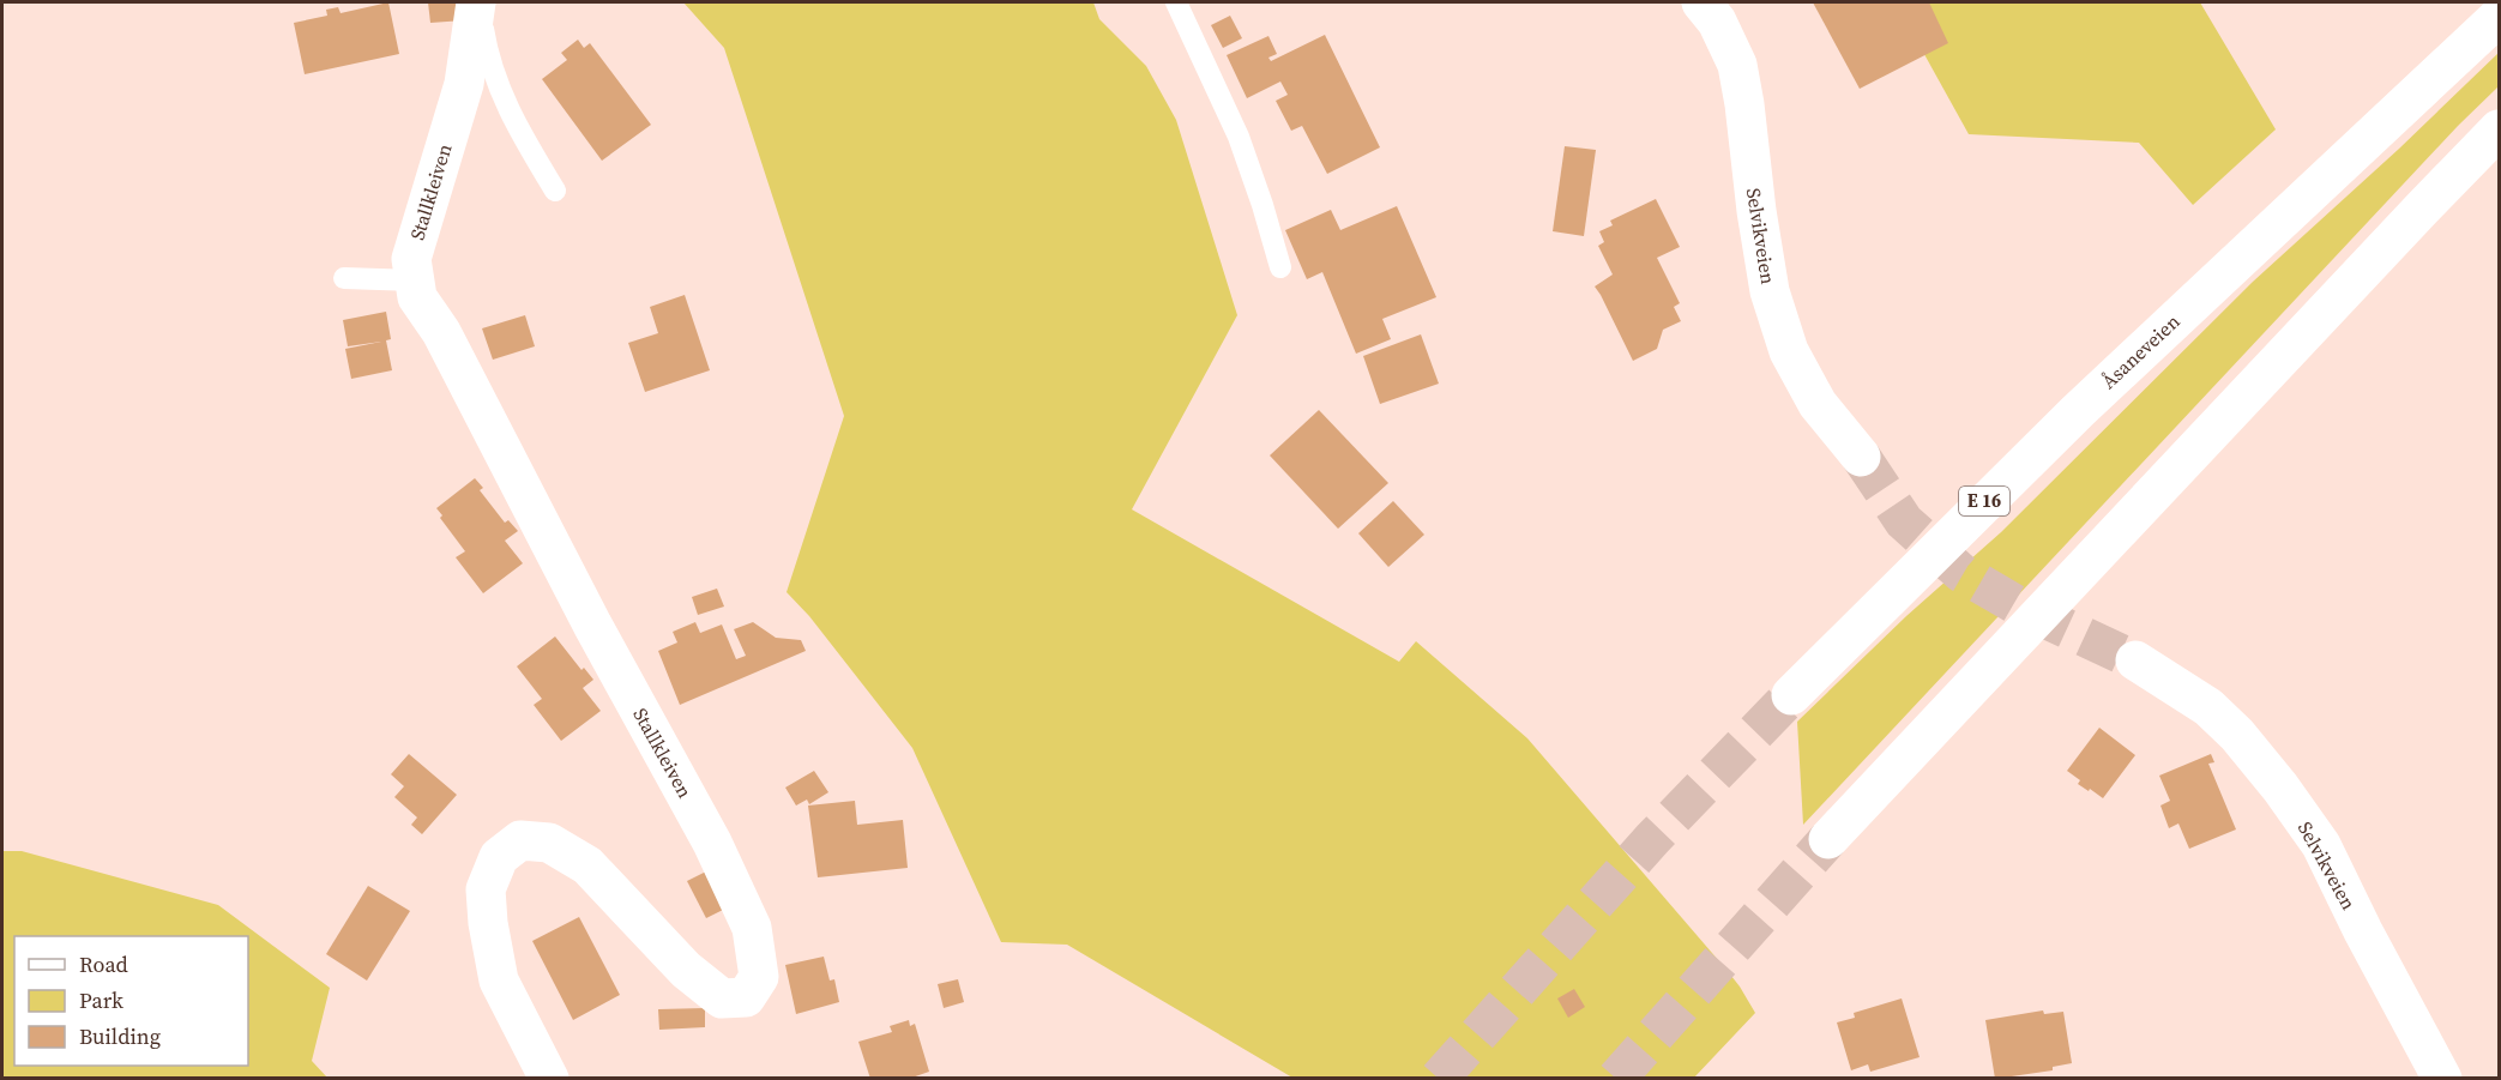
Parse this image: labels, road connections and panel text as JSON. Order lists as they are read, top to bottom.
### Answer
{
  "streets": {
    "main road": [
      "Stallkleiven",
      "Selvikveien",
      "Åsaneveien",
      "E 16"
    ]
  },
  "legend": ["Road", "Park", "Building"]
}
